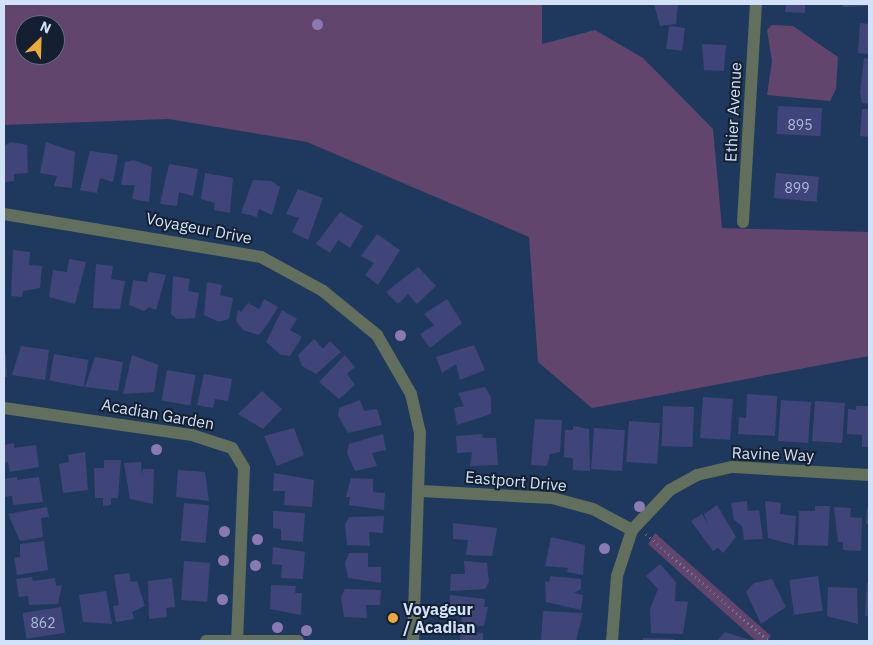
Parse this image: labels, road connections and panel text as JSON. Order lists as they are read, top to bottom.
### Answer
{
  "streets": {
    "street": [
      "Ethier Avenue",
      "Voyageur Drive",
      "Acadian Garden",
      "Ravine Way",
      "Eastport Drive"
    ]
  },
  "crossings": [
    ["Voyageur Drive", "Eastport Drive"],
    ["Ravine Way", "Eastport Drive"]
  ],
  "places": ["Voyageur / Acadian"],
  "house_numbers": ["895", "899", "862"],
  "north": "top right"
}
